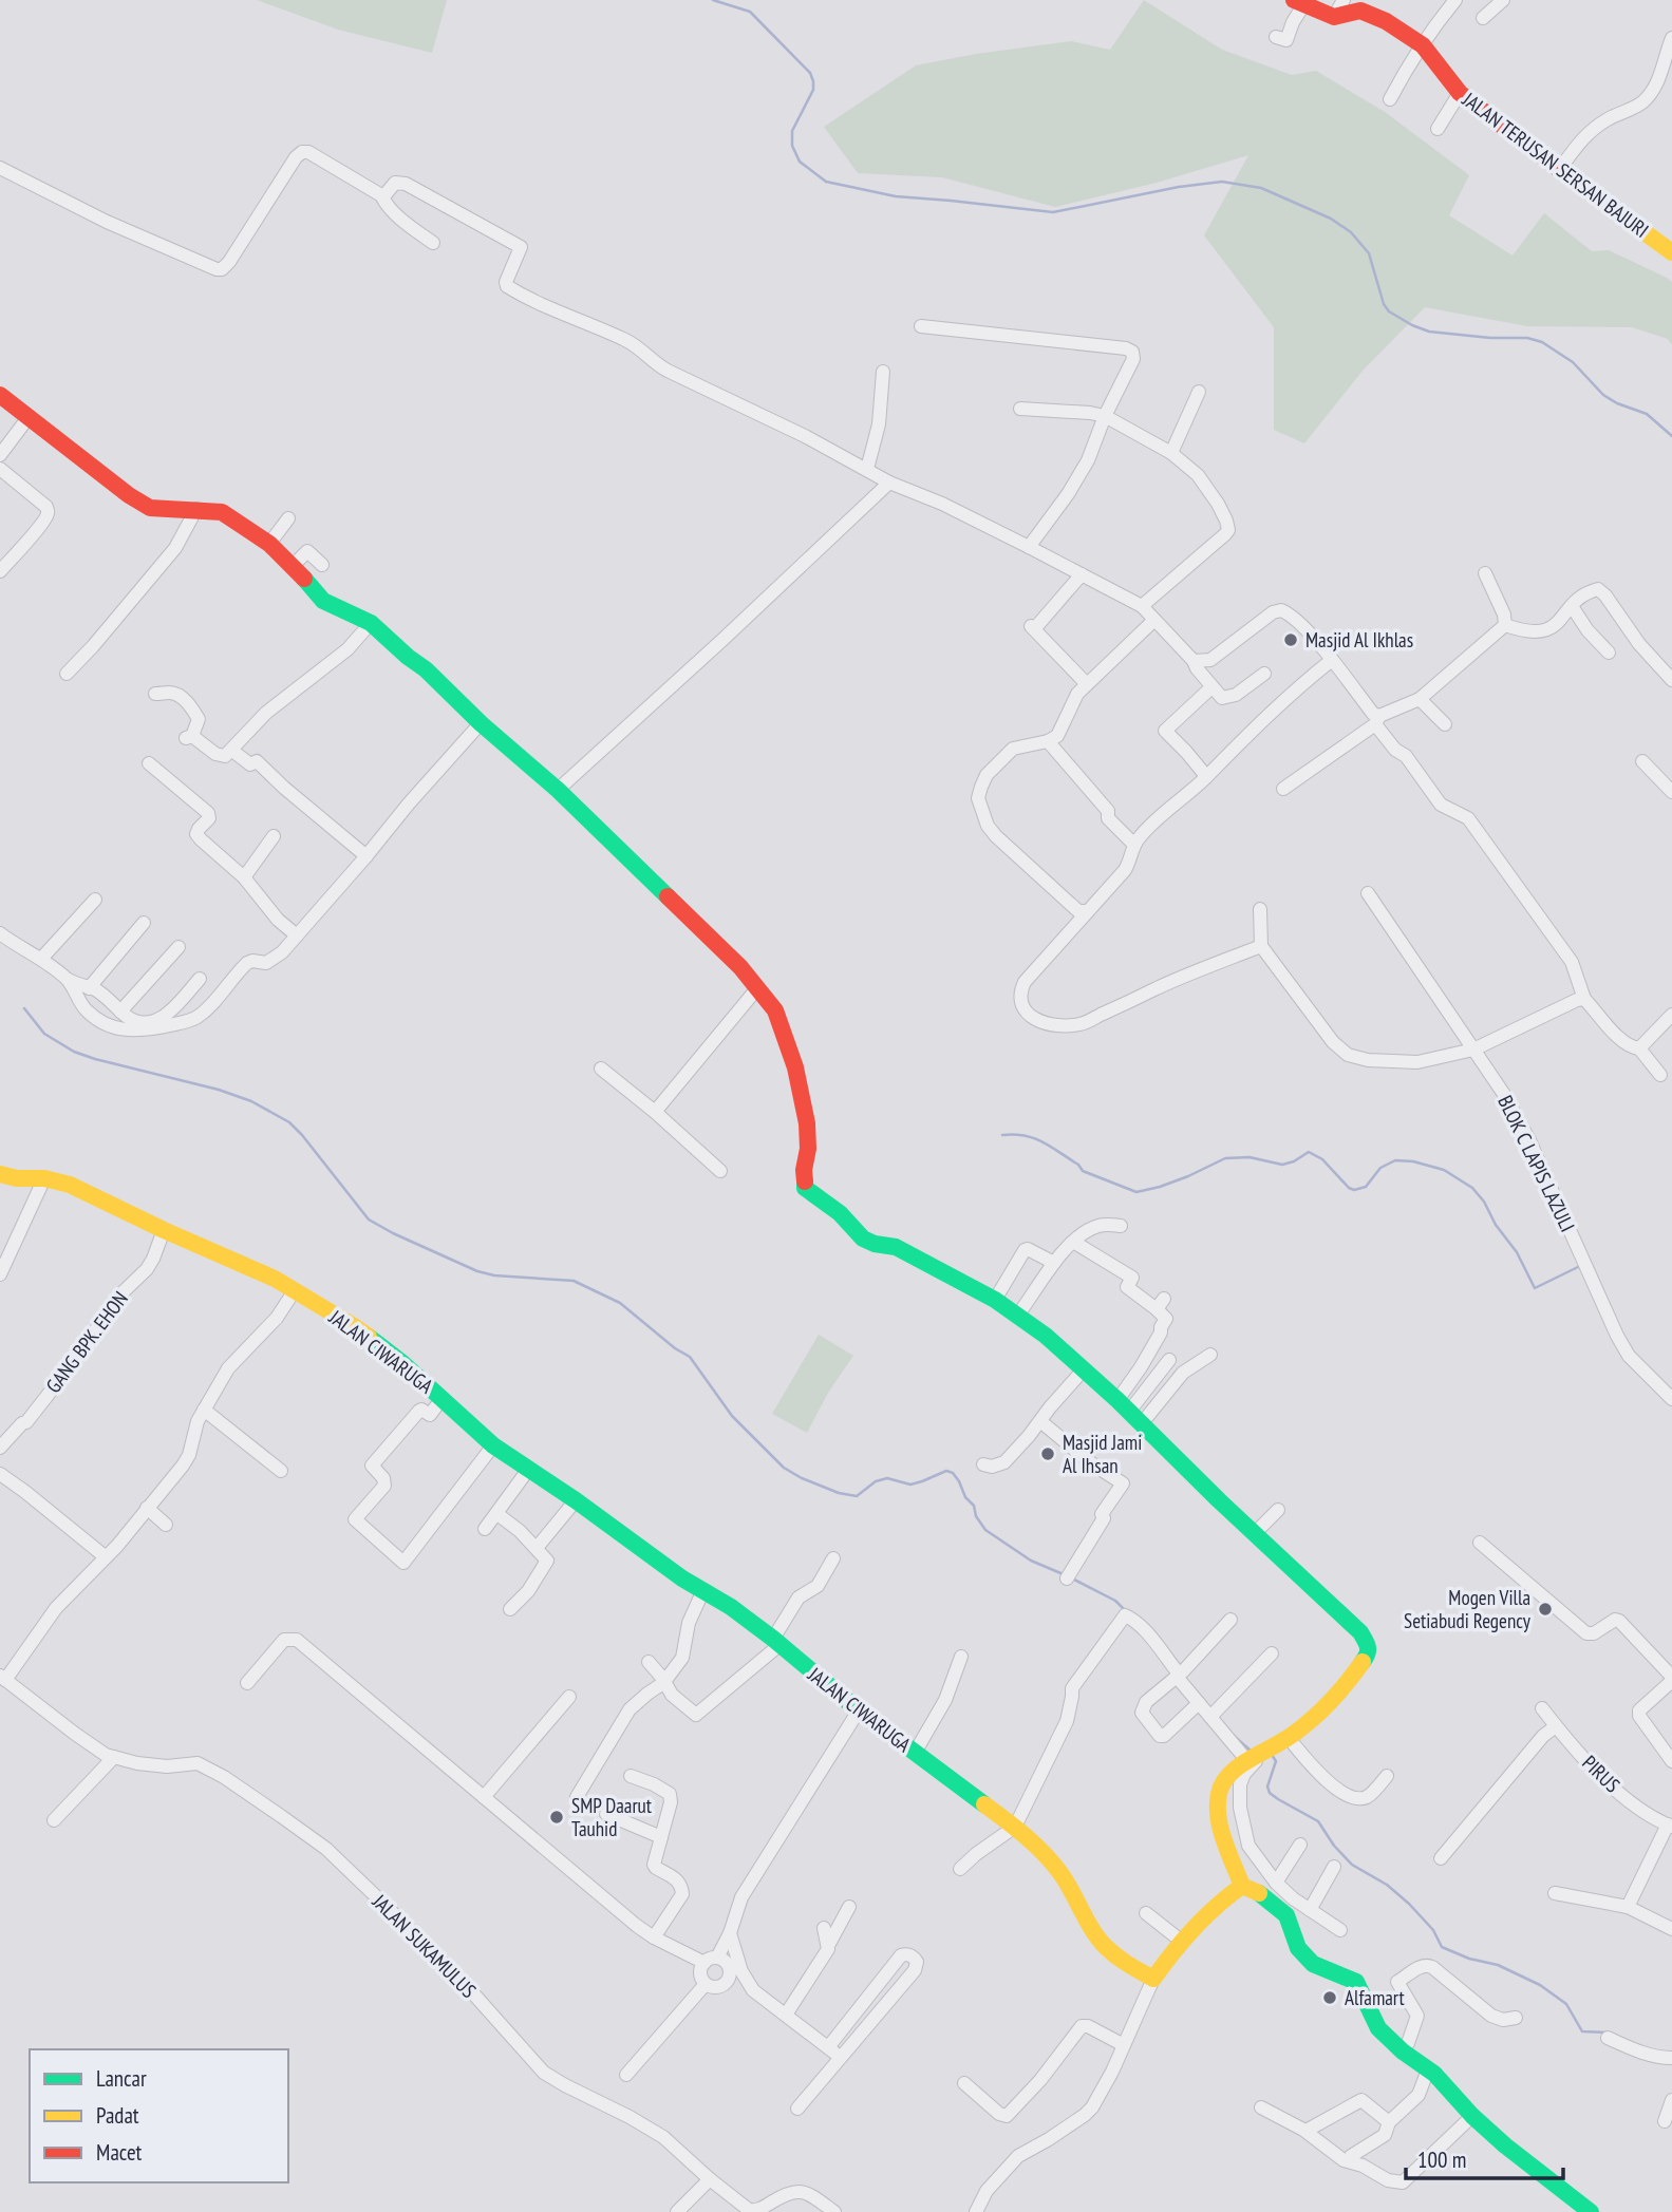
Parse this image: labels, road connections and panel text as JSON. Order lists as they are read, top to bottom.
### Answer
{
  "streets": {
    "street": [
      "JALAN TERUSAN SERSAN BAJURI",
      "BLOK C LAPIS LAZULI",
      "GANG BPK. EHON",
      "JALAN CIWARUGA",
      "PIRUS",
      "JALAN SUKAMULUS"
    ]
  },
  "crossings": [
    ["GANG BPK. EHON", "JALAN CIWARUGA"]
  ],
  "places": [
    "Masjid Al Ikhlas",
    "Masjid Jami Al Ihsan",
    "Mogen Villa Setiabudi Regency",
    "SMP Daarut Tauhid",
    "Alfamart"
  ],
  "legend": ["Lancar", "Padat", "Macet"],
  "scale_bar": "100 m"
}
